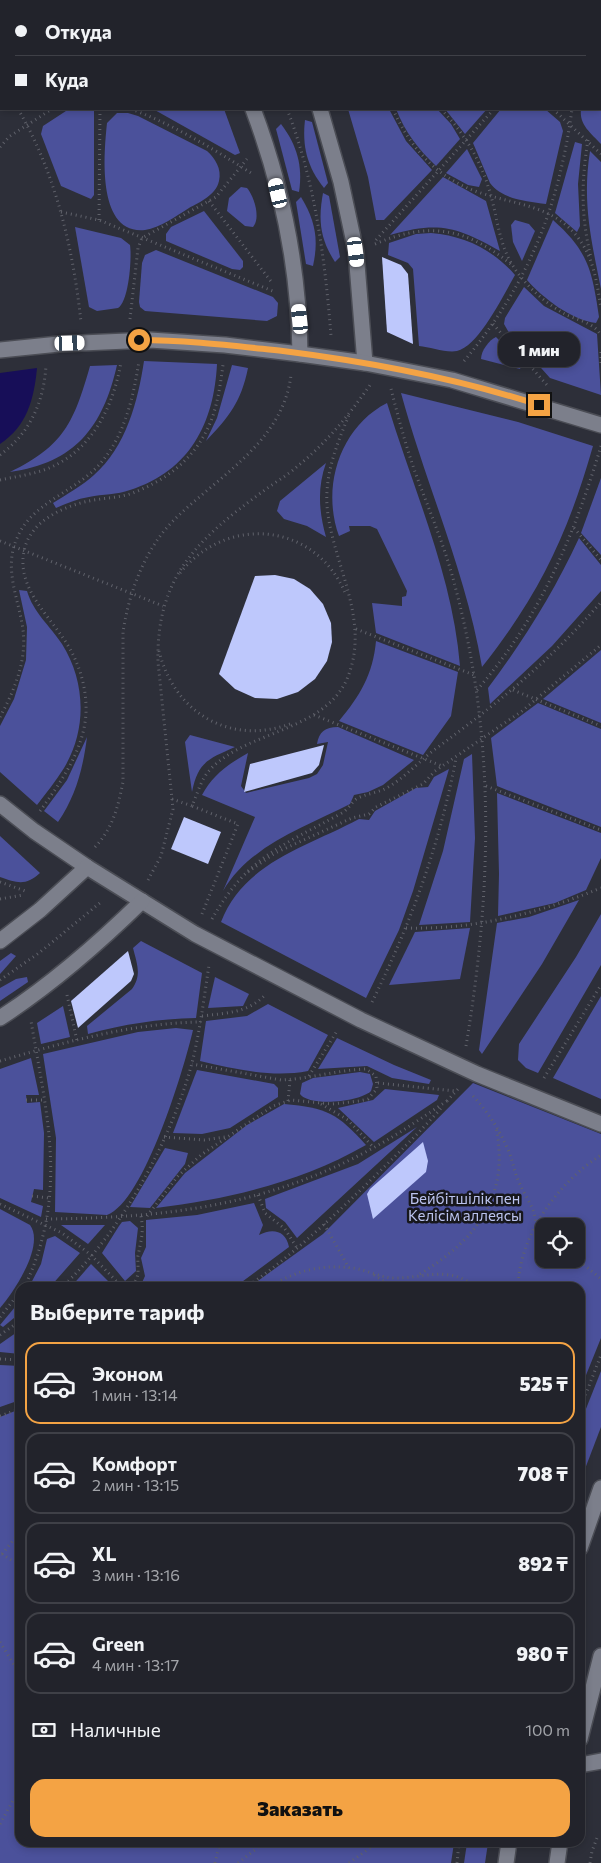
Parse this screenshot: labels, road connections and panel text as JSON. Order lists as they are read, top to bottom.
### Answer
{
  "parks": ["Бейбітшілік пен Келісім аллеясы"],
  "page": {
    "banner": ["Откуда", "Куда"],
    "bubble": "1 мин",
    "heading": "Выберите тариф",
    "list": [
      {
        "name": "Эконом",
        "note": "1 мин · 13:14",
        "value": "525 ₸"
      },
      {
        "name": "Комфорт",
        "note": "2 мин · 13:15",
        "value": "708 ₸"
      },
      {
        "name": "XL",
        "note": "3 мин · 13:16",
        "value": "892 ₸"
      },
      {
        "name": "Green",
        "note": "4 мин · 13:17",
        "value": "980 ₸"
      }
    ],
    "pay": ["Наличные", "100 m"],
    "buttons": "Заказать"
  }
}
